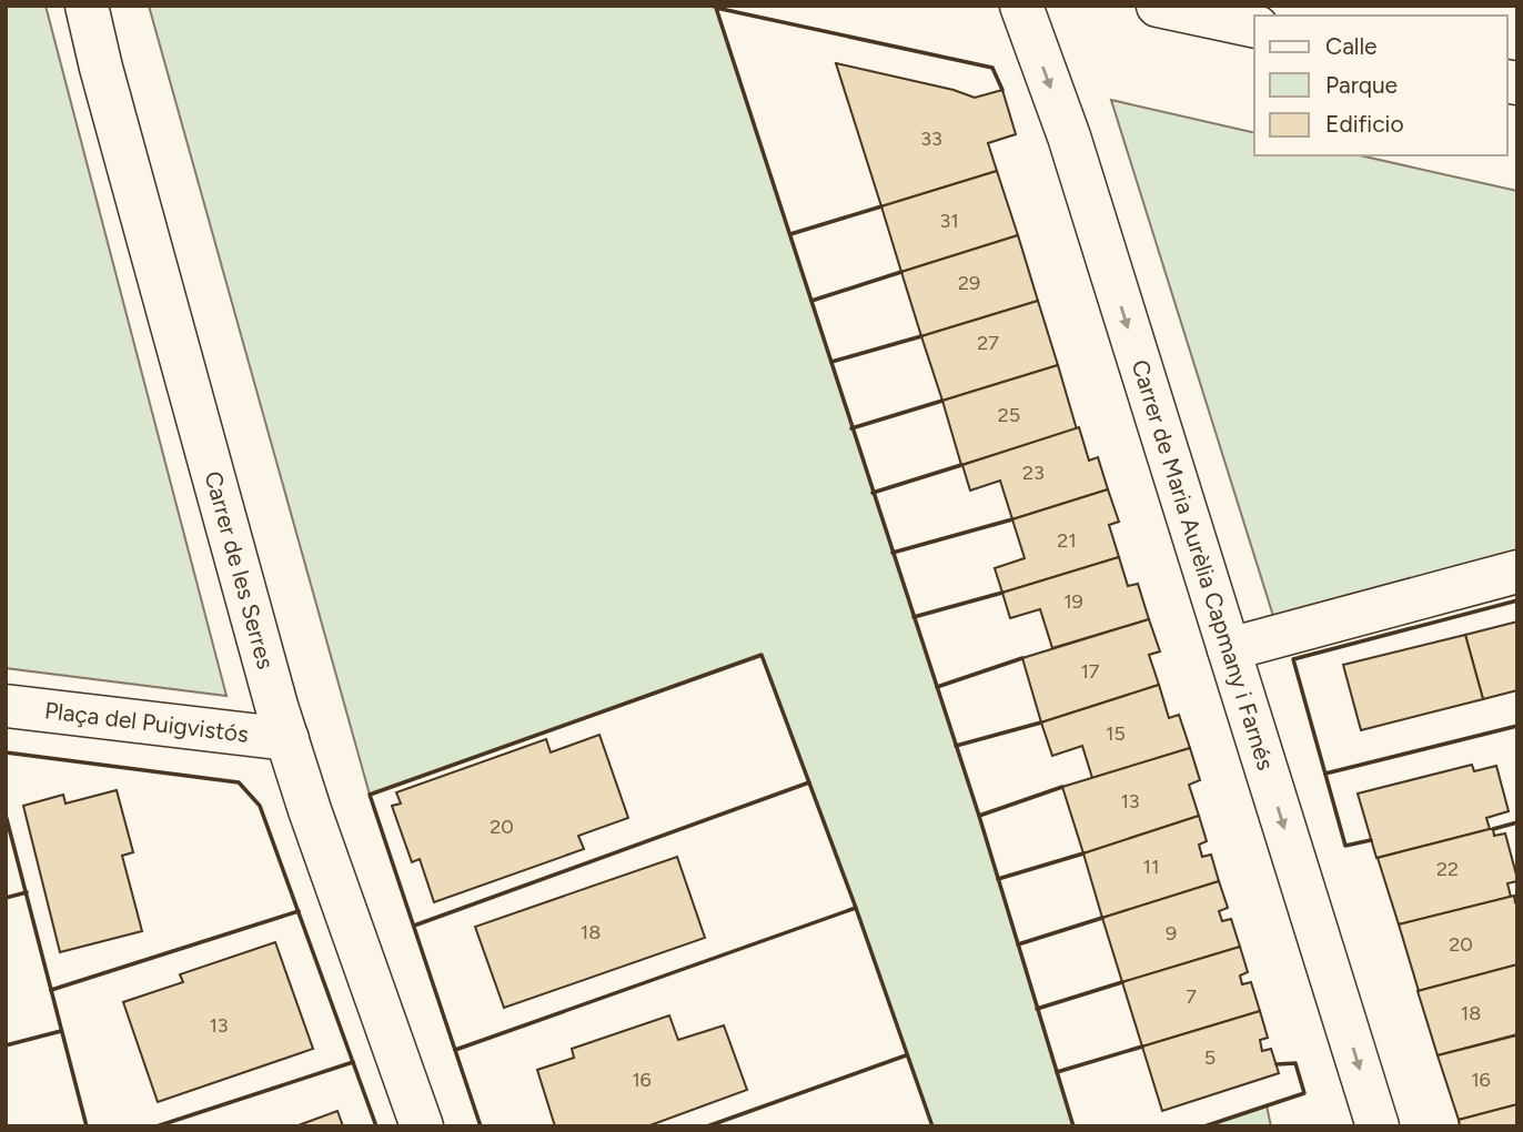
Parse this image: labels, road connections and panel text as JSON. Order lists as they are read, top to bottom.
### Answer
{
  "streets": {
    "street": ["Carrer de Maria Aurèlia Capmany i Farnés", "Carrer de les Serres", "Plaça del Puigvistós"]
  },
  "crossings": [
    ["Carrer de les Serres", "Plaça del Puigvistós"]
  ],
  "one_way": ["Carrer de Maria Aurèlia Capmany i Farnés"],
  "house_numbers": [
    "33",
    "31",
    "29",
    "27",
    "25",
    "23",
    "21",
    "19",
    "17",
    "15",
    "13",
    "20",
    "11",
    "22",
    "18",
    "9",
    "20",
    "7",
    "18",
    "13",
    "5",
    "16",
    "16"
  ],
  "legend": ["Calle", "Parque", "Edificio"]
}
